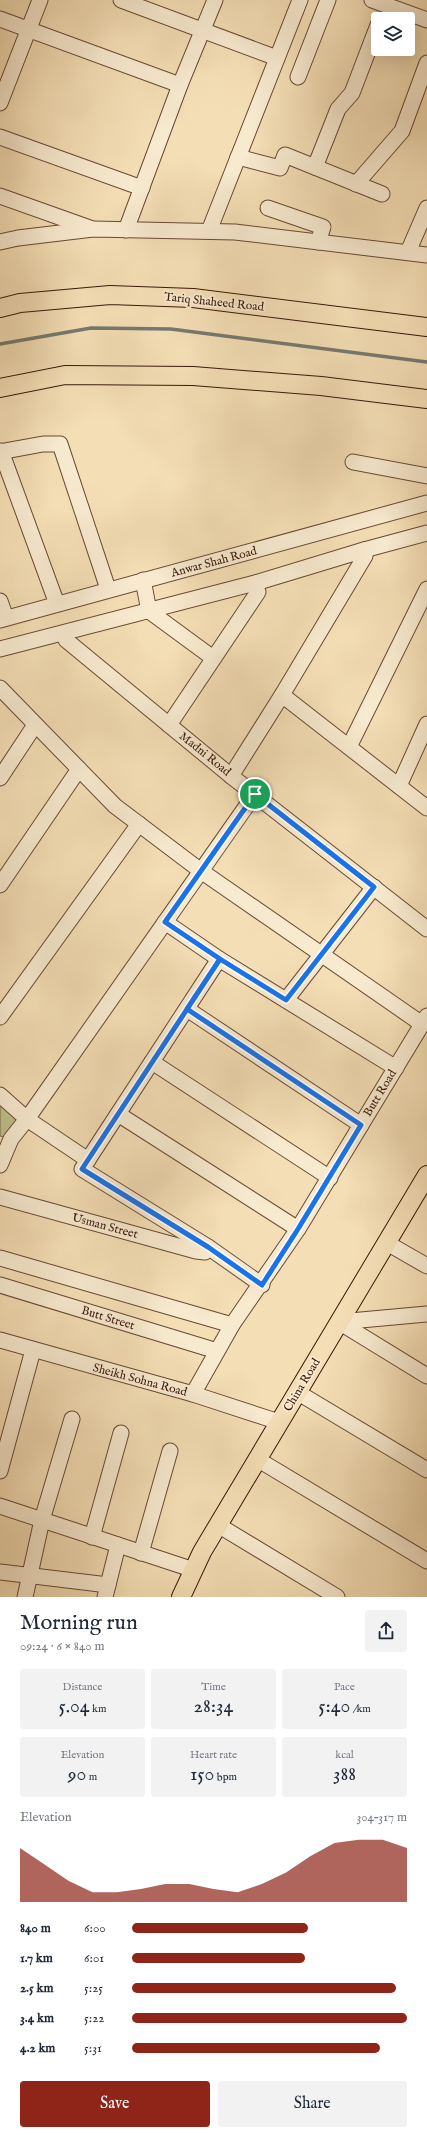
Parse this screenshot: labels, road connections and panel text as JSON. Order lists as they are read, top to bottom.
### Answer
{
  "streets": {
    "main road": ["Tariq Shaheed Road", "China Road"],
    "street": [
      "Anwar Shah Road",
      "Madni Road",
      "Butt Road",
      "Usman Street",
      "Butt Street",
      "Sheikh Sohna Road"
    ]
  },
  "crossings": [
    ["Butt Road", "Butt Street"],
    ["Butt Road", "Sheikh Sohna Road"],
    ["Sheikh Sohna Road", "China Road"]
  ],
  "page": {
    "heading": ["Morning run", "09:24 · 6 × 840 m"],
    "stats": [
      ["Distance", "5.04 km"],
      ["Time", "28:34"],
      ["Pace", "5:40 /km"],
      ["Elevation", "90 m"],
      ["Heart rate", "150 bpm"],
      ["kcal", "388"]
    ],
    "chart": ["Elevation", "304–317 m"],
    "list": [
      {
        "name": "840 m",
        "note": "6:00"
      },
      {
        "name": "1.7 km",
        "note": "6:01"
      },
      {
        "name": "2.5 km",
        "note": "5:25"
      },
      {
        "name": "3.4 km",
        "note": "5:22"
      },
      {
        "name": "4.2 km",
        "note": "5:31"
      }
    ],
    "buttons": ["Save", "Share"]
  }
}
